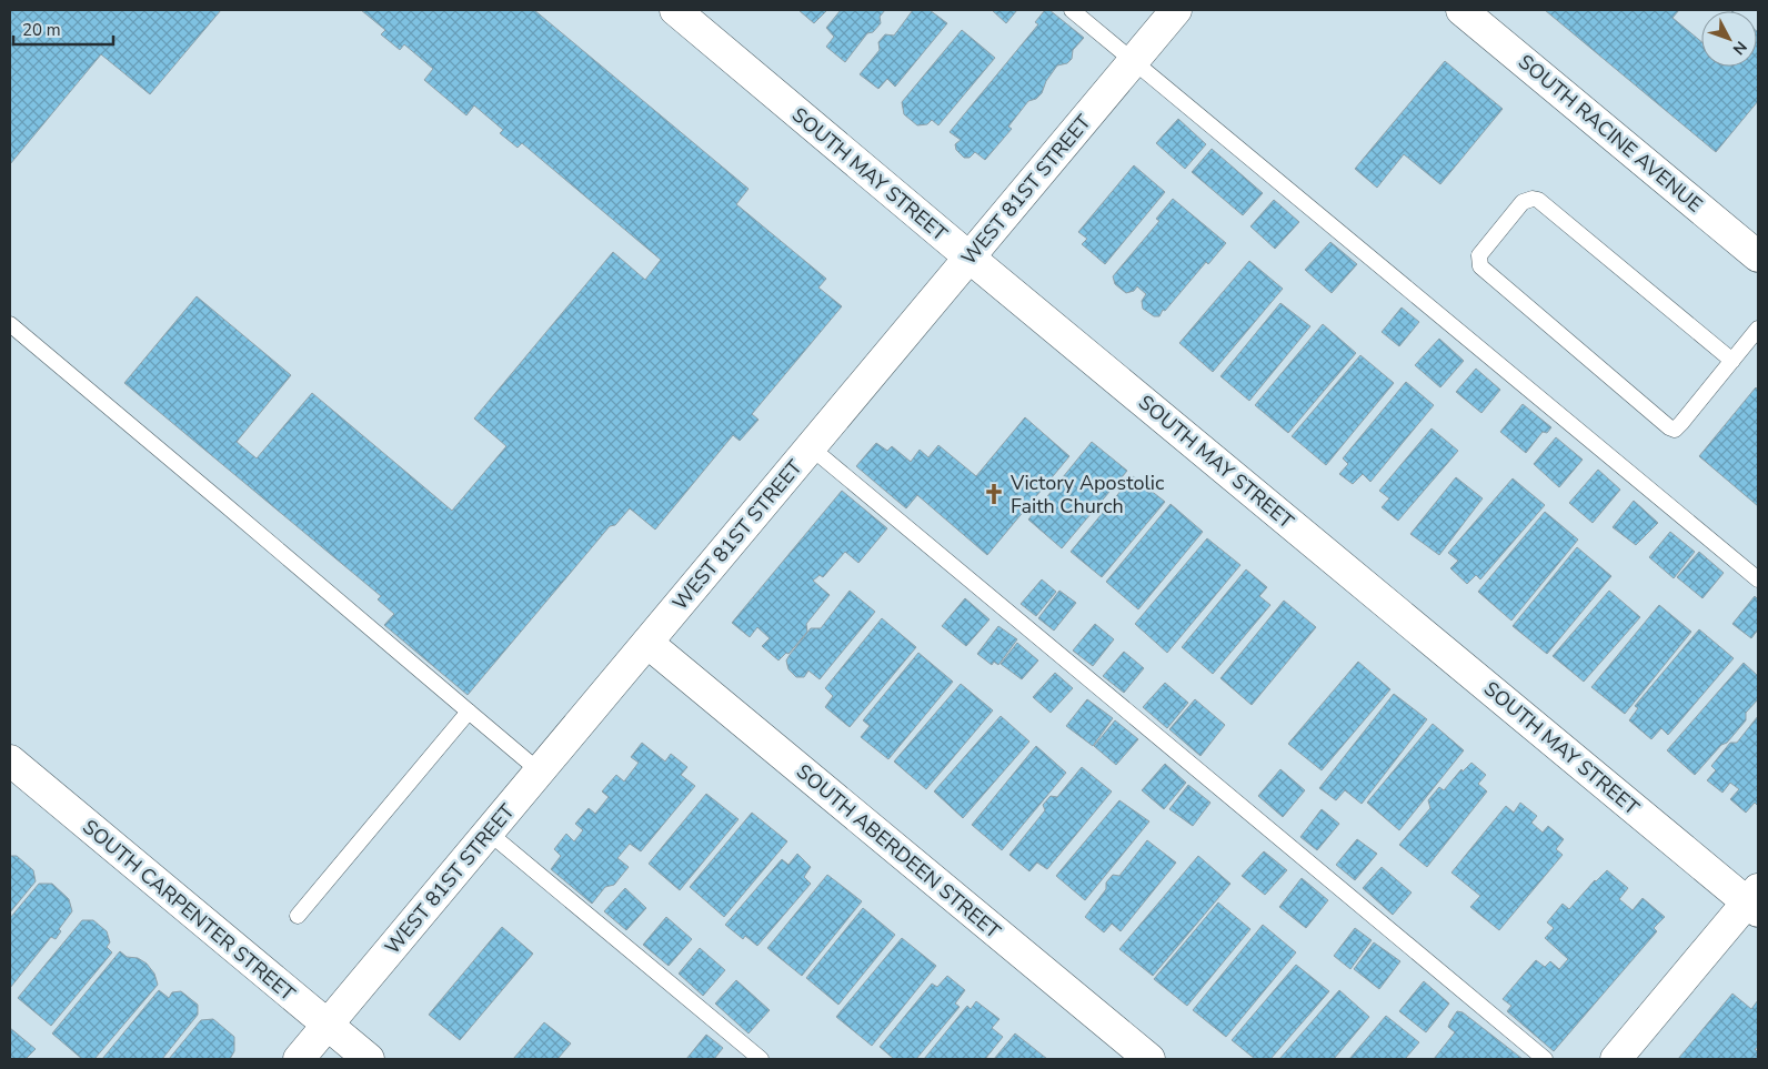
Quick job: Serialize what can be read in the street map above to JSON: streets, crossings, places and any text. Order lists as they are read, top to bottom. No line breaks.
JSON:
{"streets":{"street":["SOUTH RACINE AVENUE","SOUTH MAY STREET","WEST 81ST STREET","SOUTH ABERDEEN STREET","SOUTH CARPENTER STREET"]},"crossings":[["SOUTH MAY STREET","WEST 81ST STREET"],["WEST 81ST STREET","SOUTH ABERDEEN STREET"],["WEST 81ST STREET","SOUTH CARPENTER STREET"]],"places":{"church":["Victory Apostolic Faith Church"]},"scale_bar":"20 m","north":"bottom right"}
